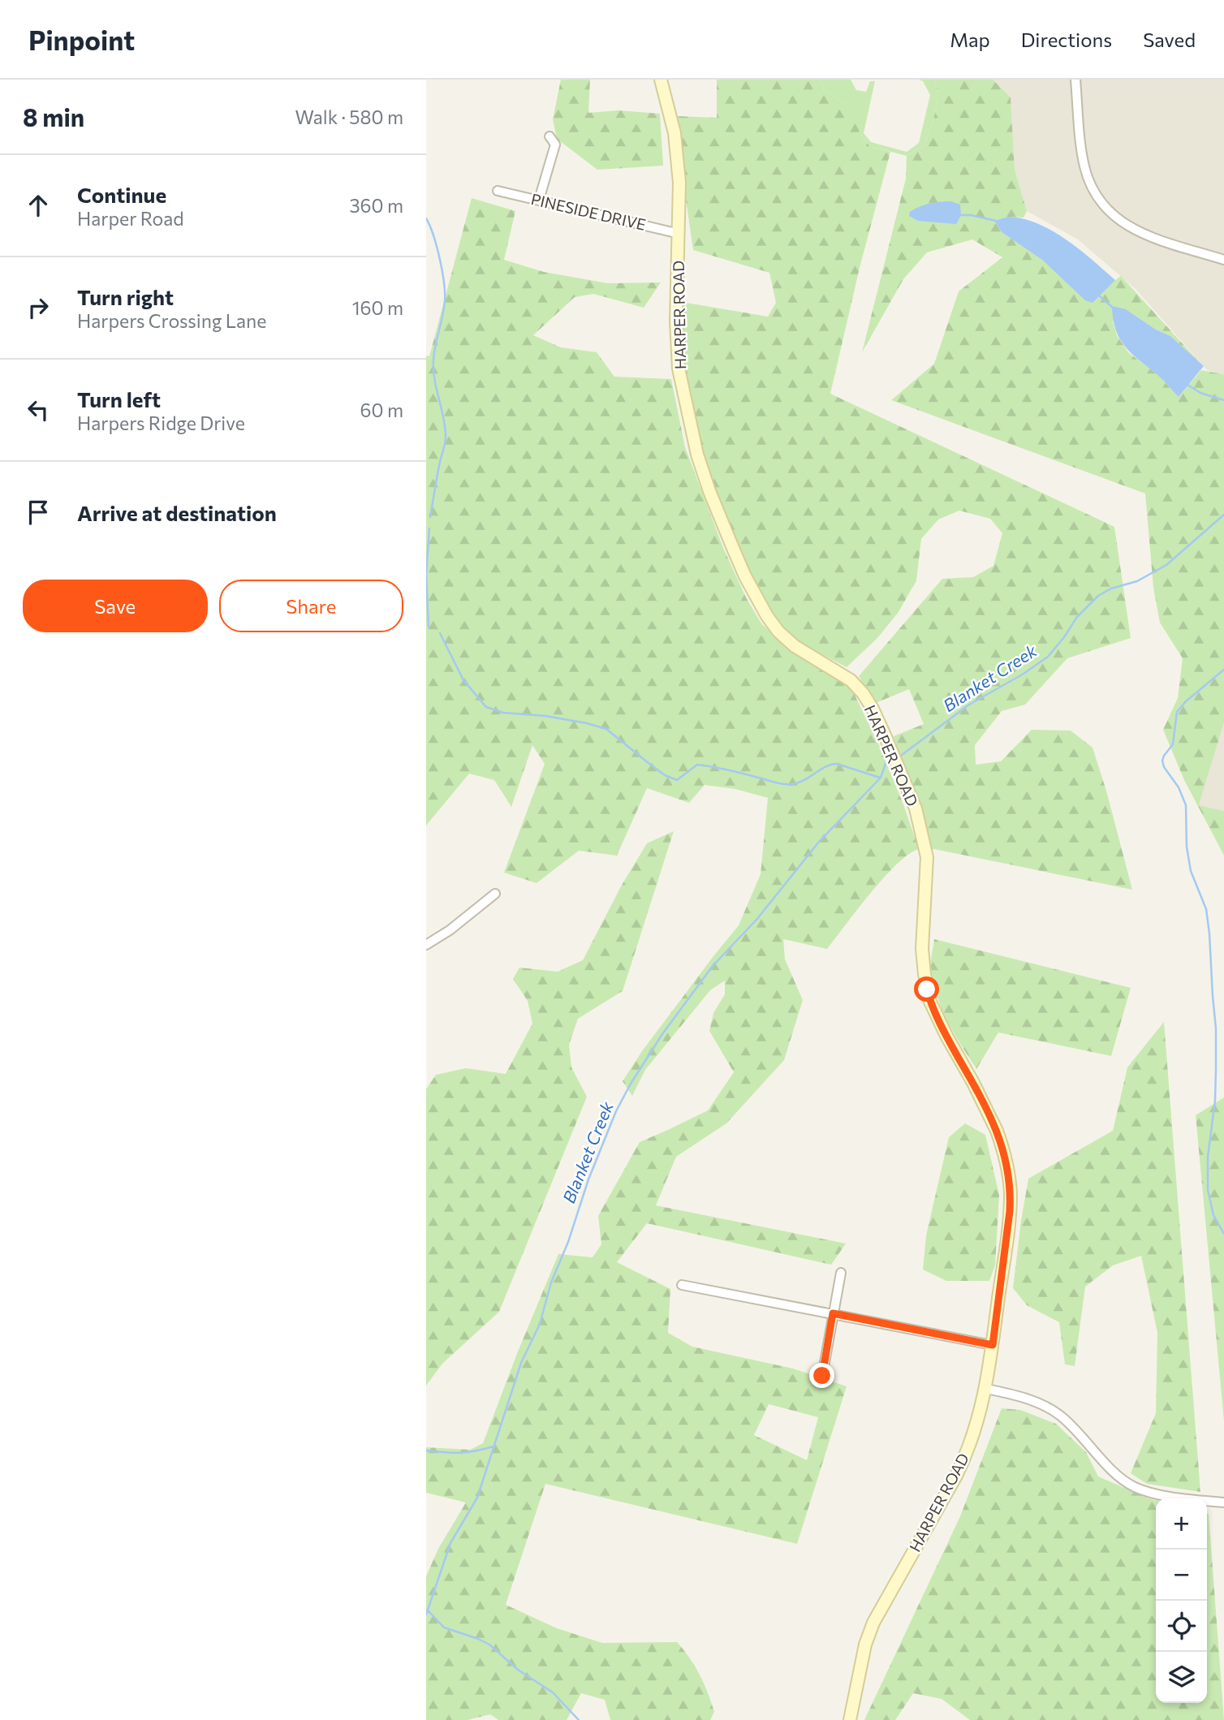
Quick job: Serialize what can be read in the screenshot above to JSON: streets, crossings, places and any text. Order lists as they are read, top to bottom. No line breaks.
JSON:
{"streets":{"street":["PINESIDE DRIVE","HARPER ROAD"]},"crossings":[["PINESIDE DRIVE","HARPER ROAD"]],"water":["Blanket Creek"],"page":{"header":"Pinpoint","nav":["Map","Directions","Saved"],"heading":["8 min","Walk · 580 m"],"list":[["Continue","Harper Road","360 m"],["Turn right","Harpers Crossing Lane","160 m"],["Turn left","Harpers Ridge Drive","60 m"],"Arrive at destination"],"buttons":["Save","Share"],"map_buttons":["+","−"]}}
